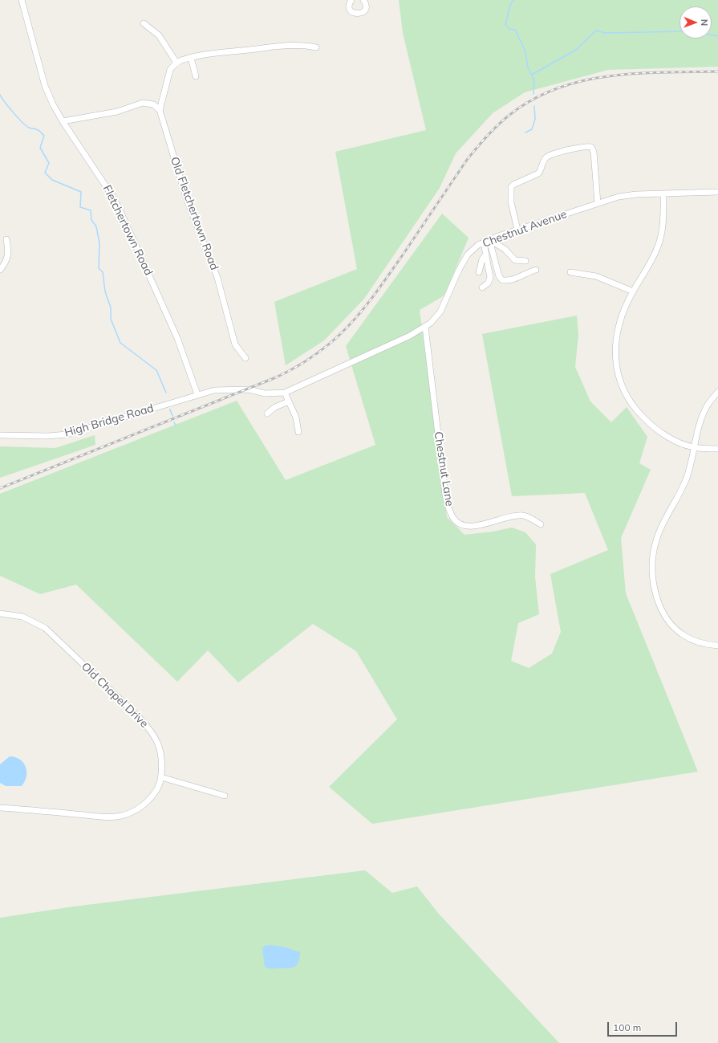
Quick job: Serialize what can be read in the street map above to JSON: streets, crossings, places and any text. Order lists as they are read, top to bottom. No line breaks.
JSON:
{"streets":{"street":["Old Fletchertown Road","Chestnut Avenue","Fletchertown Road","High Bridge Road","Chestnut Lane","Old Chapel Drive"]},"crossings":[["Chestnut Avenue","Fletchertown Road"],["Chestnut Avenue","High Bridge Road"],["Chestnut Avenue","Chestnut Lane"],["Fletchertown Road","High Bridge Road"]],"scale_bar":"100 m","north":"right"}
